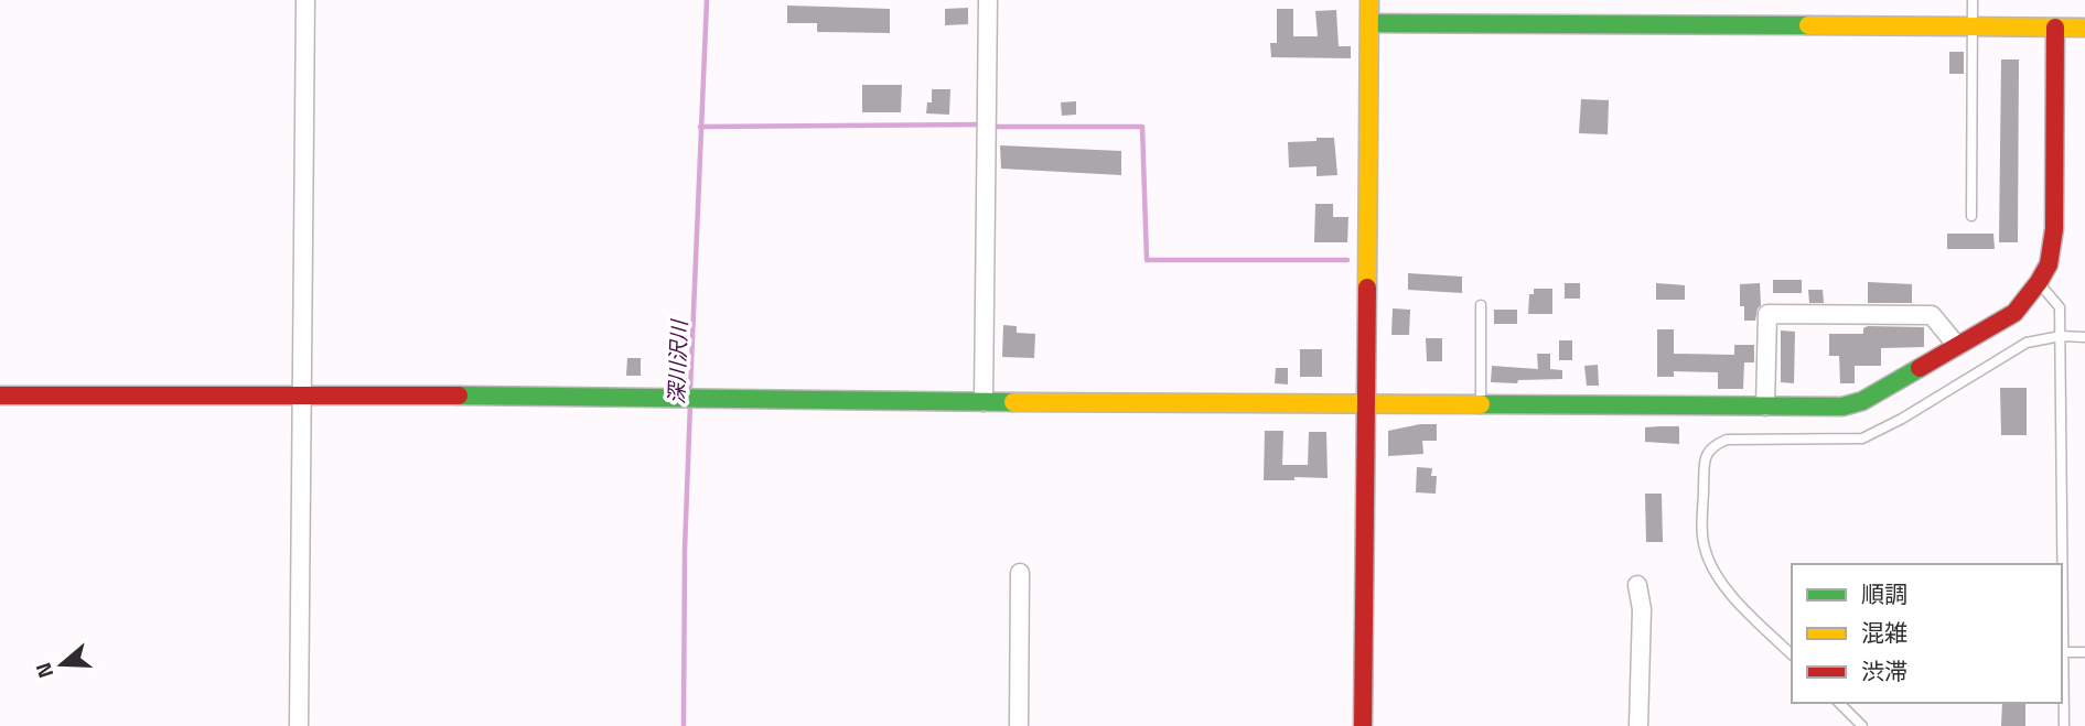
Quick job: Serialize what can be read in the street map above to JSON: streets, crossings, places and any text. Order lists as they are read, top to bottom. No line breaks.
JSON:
{"water":["深川沢川"],"legend":["順調","混雑","渋滞"],"north":"left"}
